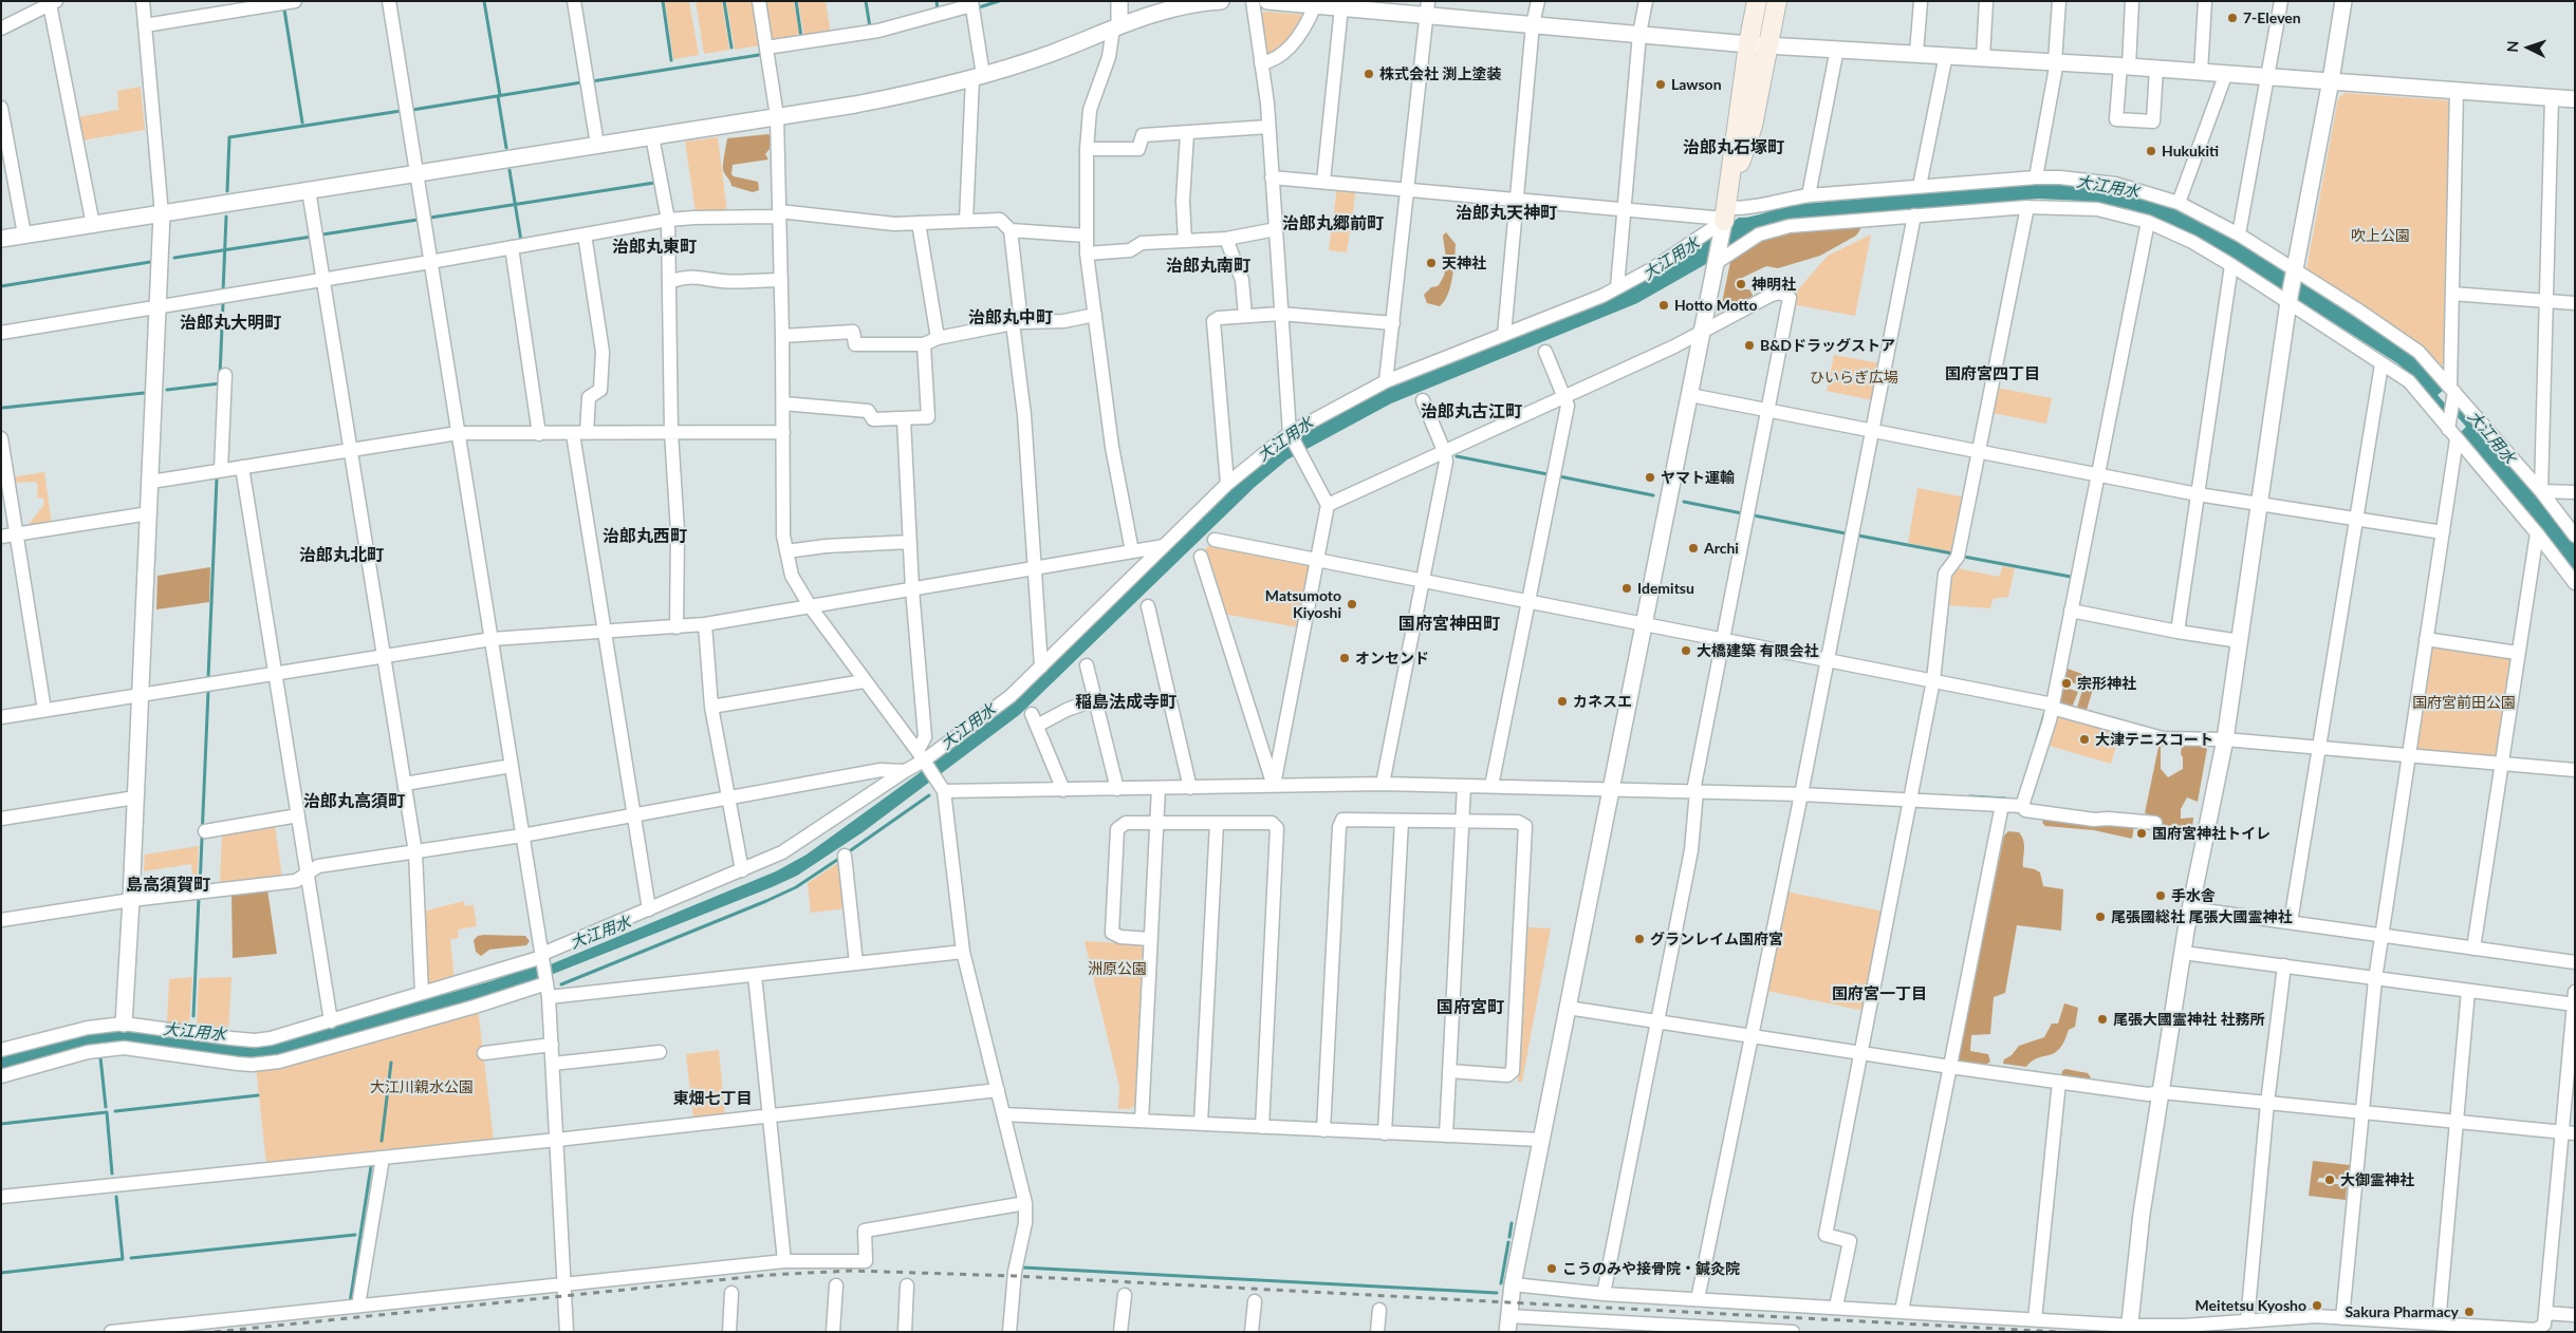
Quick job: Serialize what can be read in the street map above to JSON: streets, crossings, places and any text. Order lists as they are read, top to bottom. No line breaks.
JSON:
{"districts":["治郎丸石塚町","治郎丸天神町","治郎丸郷前町","治郎丸東町","治郎丸南町","治郎丸中町","治郎丸大明町","国府宮四丁目","治郎丸古江町","治郎丸西町","治郎丸北町","国府宮神田町","稲島法成寺町","治郎丸高須町","島高須賀町","国府宮一丁目","国府宮町","東畑七丁目"],"water":["大江用水"],"parks":["吹上公園","ひいらぎ広場","国府宮前田公園","洲原公園","大江川親水公園"],"places":["7-Eleven","株式会社 渕上塗装","Lawson","Hukukiti","天神社","神明社","Hotto Motto","B&Dドラッグストア","ヤマト運輸","Archi","Idemitsu","Matsumoto Kiyoshi","大橋建築 有限会社","オンセンド","宗形神社","カネスエ","大津テニスコート","国府宮神社トイレ","手水舎","尾張國総社 尾張大國霊神社","グランレイム国府宮","尾張大國霊神社 社務所","大御霊神社","こうのみや接骨院・鍼灸院","Meitetsu Kyosho","Sakura Pharmacy"],"north":"left"}
